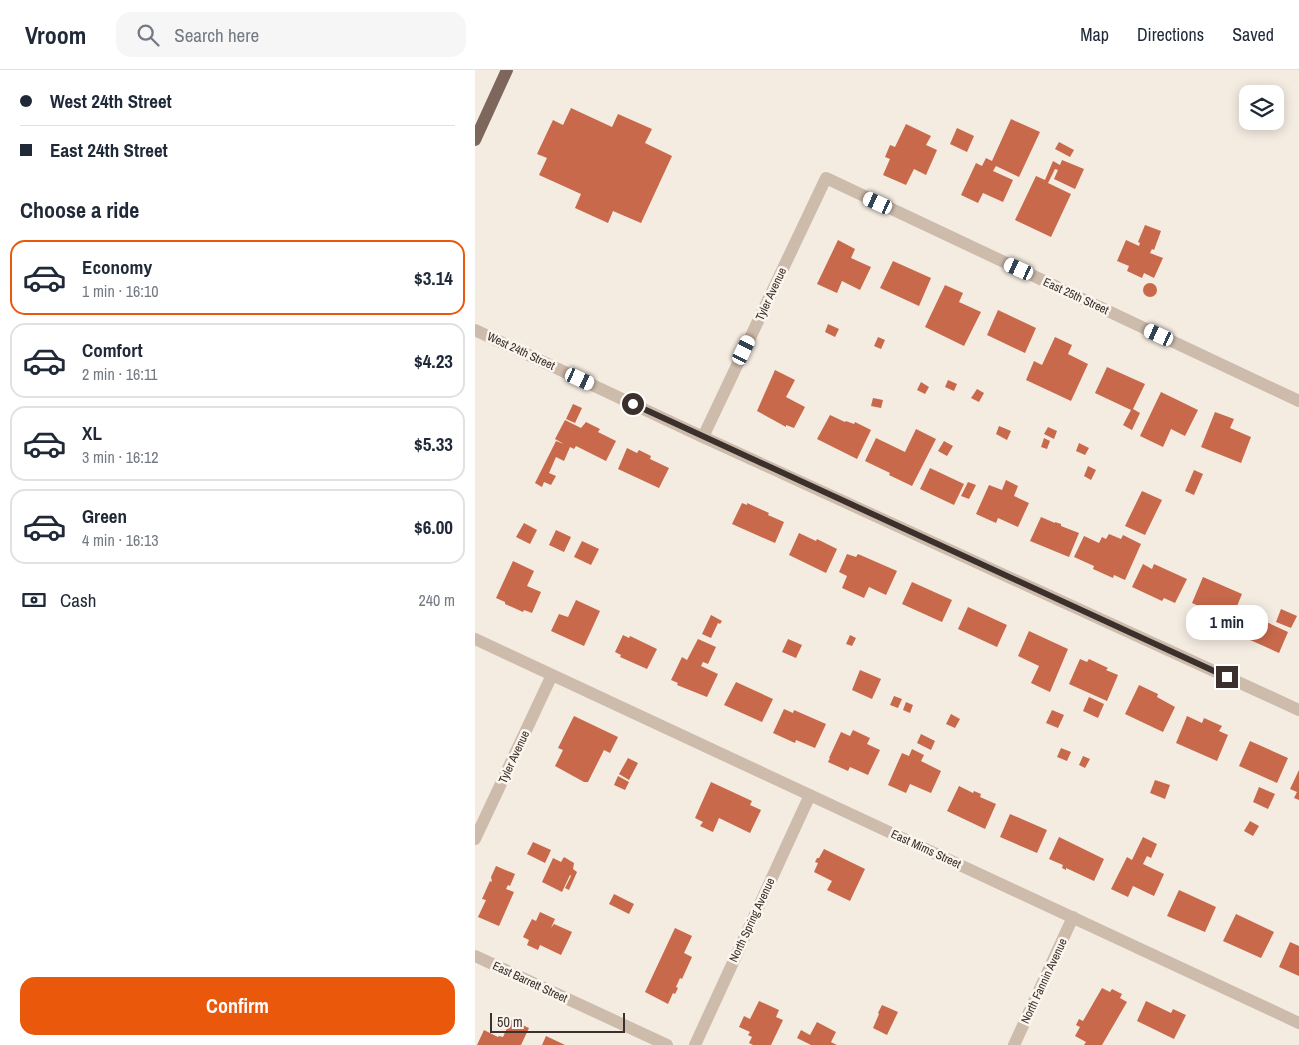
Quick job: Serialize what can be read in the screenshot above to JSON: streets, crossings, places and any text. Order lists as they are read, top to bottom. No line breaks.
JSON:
{"streets":{"street":["Tyler Avenue","East 25th Street","West 24th Street","East Mims Street","North Spring Avenue","North Fannin Avenue","East Barrett Street"]},"crossings":[["Tyler Avenue","East 25th Street"],["Tyler Avenue","West 24th Street"],["Tyler Avenue","East Mims Street"],["East Mims Street","North Spring Avenue"],["East Mims Street","North Fannin Avenue"]],"scale_bar":"50 m","page":{"header":"Vroom","search":"Search here","nav":["Map","Directions","Saved"],"banner":["West 24th Street","East 24th Street"],"heading":"Choose a ride","list":[{"name":"Economy","note":"1 min · 16:10","value":"$3.14"},{"name":"Comfort","note":"2 min · 16:11","value":"$4.23"},{"name":"XL","note":"3 min · 16:12","value":"$5.33"},{"name":"Green","note":"4 min · 16:13","value":"$6.00"}],"pay":["Cash","240 m"],"bubble":"1 min","buttons":"Confirm","scale":"50 m"}}
